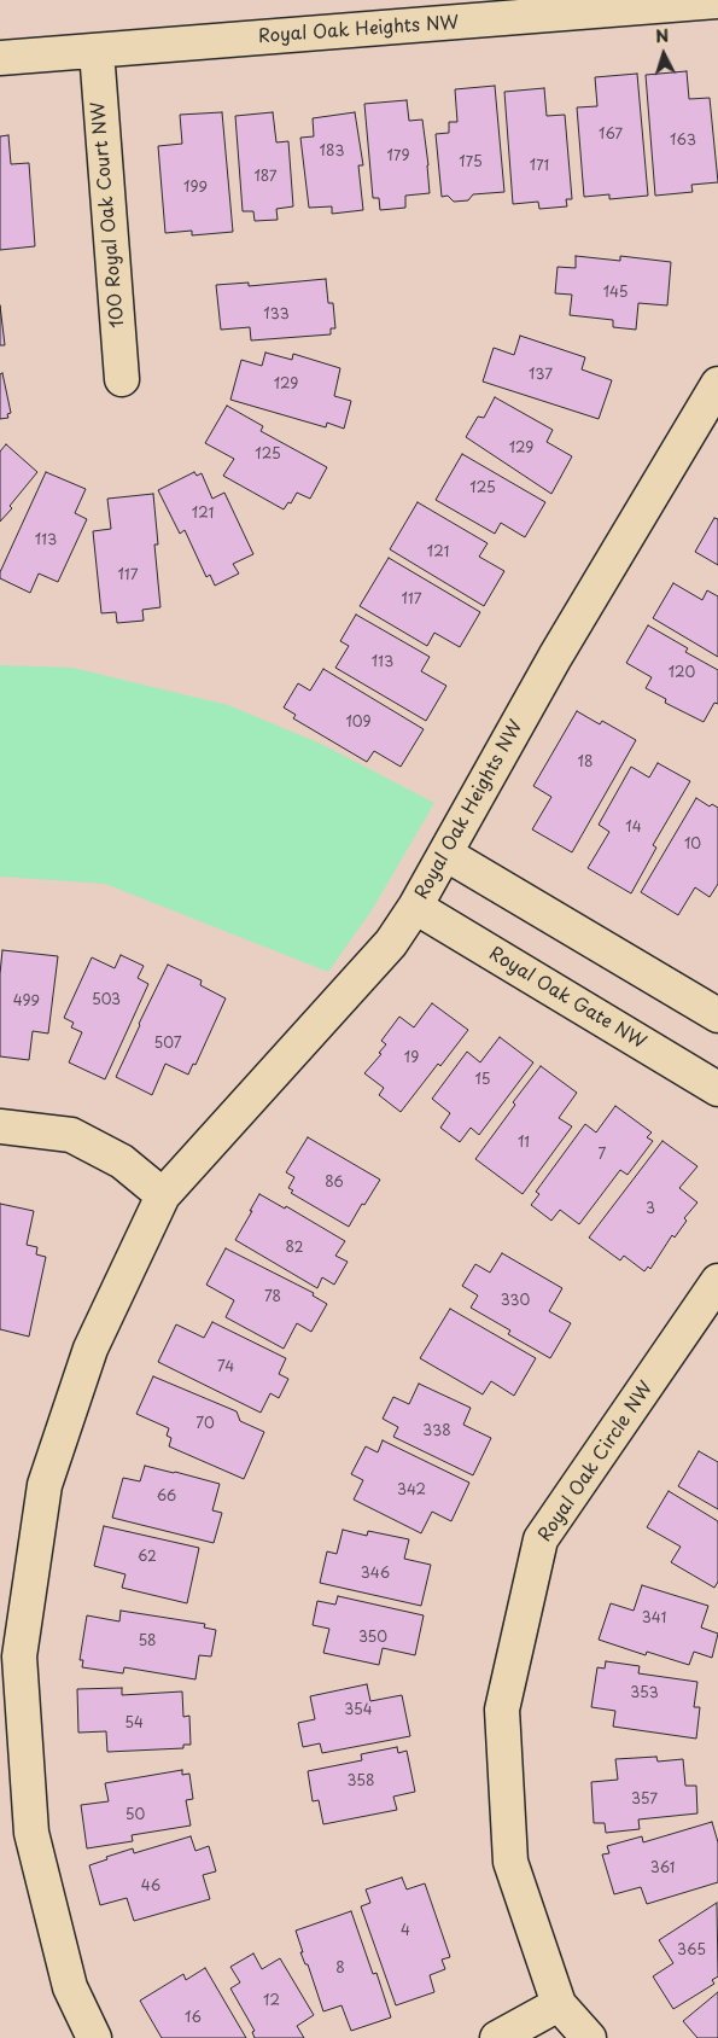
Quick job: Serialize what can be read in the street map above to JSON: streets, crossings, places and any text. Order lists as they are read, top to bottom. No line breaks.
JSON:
{"streets":{"street":["Royal Oak Heights NW","100 Royal Oak Court NW","Royal Oak Gate NW","Royal Oak Circle NW"]},"crossings":[["Royal Oak Heights NW","100 Royal Oak Court NW"],["Royal Oak Heights NW","Royal Oak Gate NW"]],"house_numbers":["167","163","183","179","175","171","187","199","145","133","137","129","129","125","125","121","113","121","117","117","113","120","109","18","14","10","503","499","507","19","15","11","7","86","3","82","78","330","74","70","338","342","66","62","346","341","350","58","353","354","54","358","357","50","361","46","4","365","8","12","16"],"north":"top"}
